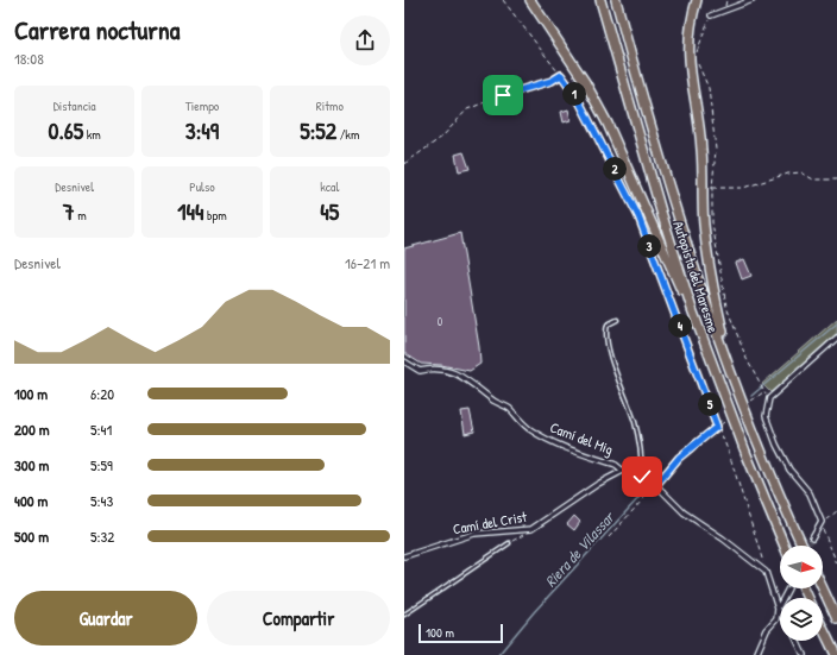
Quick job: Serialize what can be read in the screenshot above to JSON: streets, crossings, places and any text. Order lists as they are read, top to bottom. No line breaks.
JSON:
{"streets":{"highway":["Autopista del Maresme"],"street":["Camí del Mig","Camí del Crist"]},"crossings":[["Camí del Mig","Camí del Crist"]],"water":["Riera de Vilassar"],"house_numbers":["0"],"scale_bar":"100 m","north":"right","page":{"heading":["Carrera nocturna","18:08"],"stats":[["Distancia","0.65 km"],["Tiempo","3:49"],["Ritmo","5:52 /km"],["Desnivel","7 m"],["Pulso","144 bpm"],["kcal","45"]],"pins":["1","2","3","4","5"],"chart":["Desnivel","16–21 m"],"list":[{"name":"100 m","note":"6:20"},{"name":"200 m","note":"5:41"},{"name":"300 m","note":"5:59"},{"name":"400 m","note":"5:43"},{"name":"500 m","note":"5:32"}],"buttons":["Guardar","Compartir"],"scale":"100 m"}}
